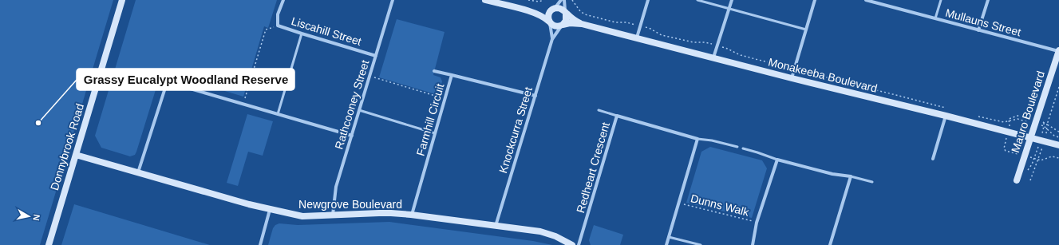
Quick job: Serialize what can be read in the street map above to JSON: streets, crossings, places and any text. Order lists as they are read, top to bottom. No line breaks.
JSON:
{"streets":{"street":["Mullauns Street","Liscahill Street","Monakeeba Boulevard","Rathcooney Street","Mauro Boulevard","Farmhill Circuit","Knockcurra Street","Donnybrook Road","Redheart Crescent","Newgrove Boulevard"],"path":["Dunns Walk"]},"crossings":[["Mullauns Street","Mauro Boulevard"],["Liscahill Street","Rathcooney Street"],["Monakeeba Boulevard","Mauro Boulevard"],["Monakeeba Boulevard","Knockcurra Street"],["Rathcooney Street","Newgrove Boulevard"],["Farmhill Circuit","Knockcurra Street"],["Farmhill Circuit","Newgrove Boulevard"],["Knockcurra Street","Newgrove Boulevard"],["Donnybrook Road","Newgrove Boulevard"]],"places":["Grassy Eucalypt Woodland Reserve"],"north":"right"}
